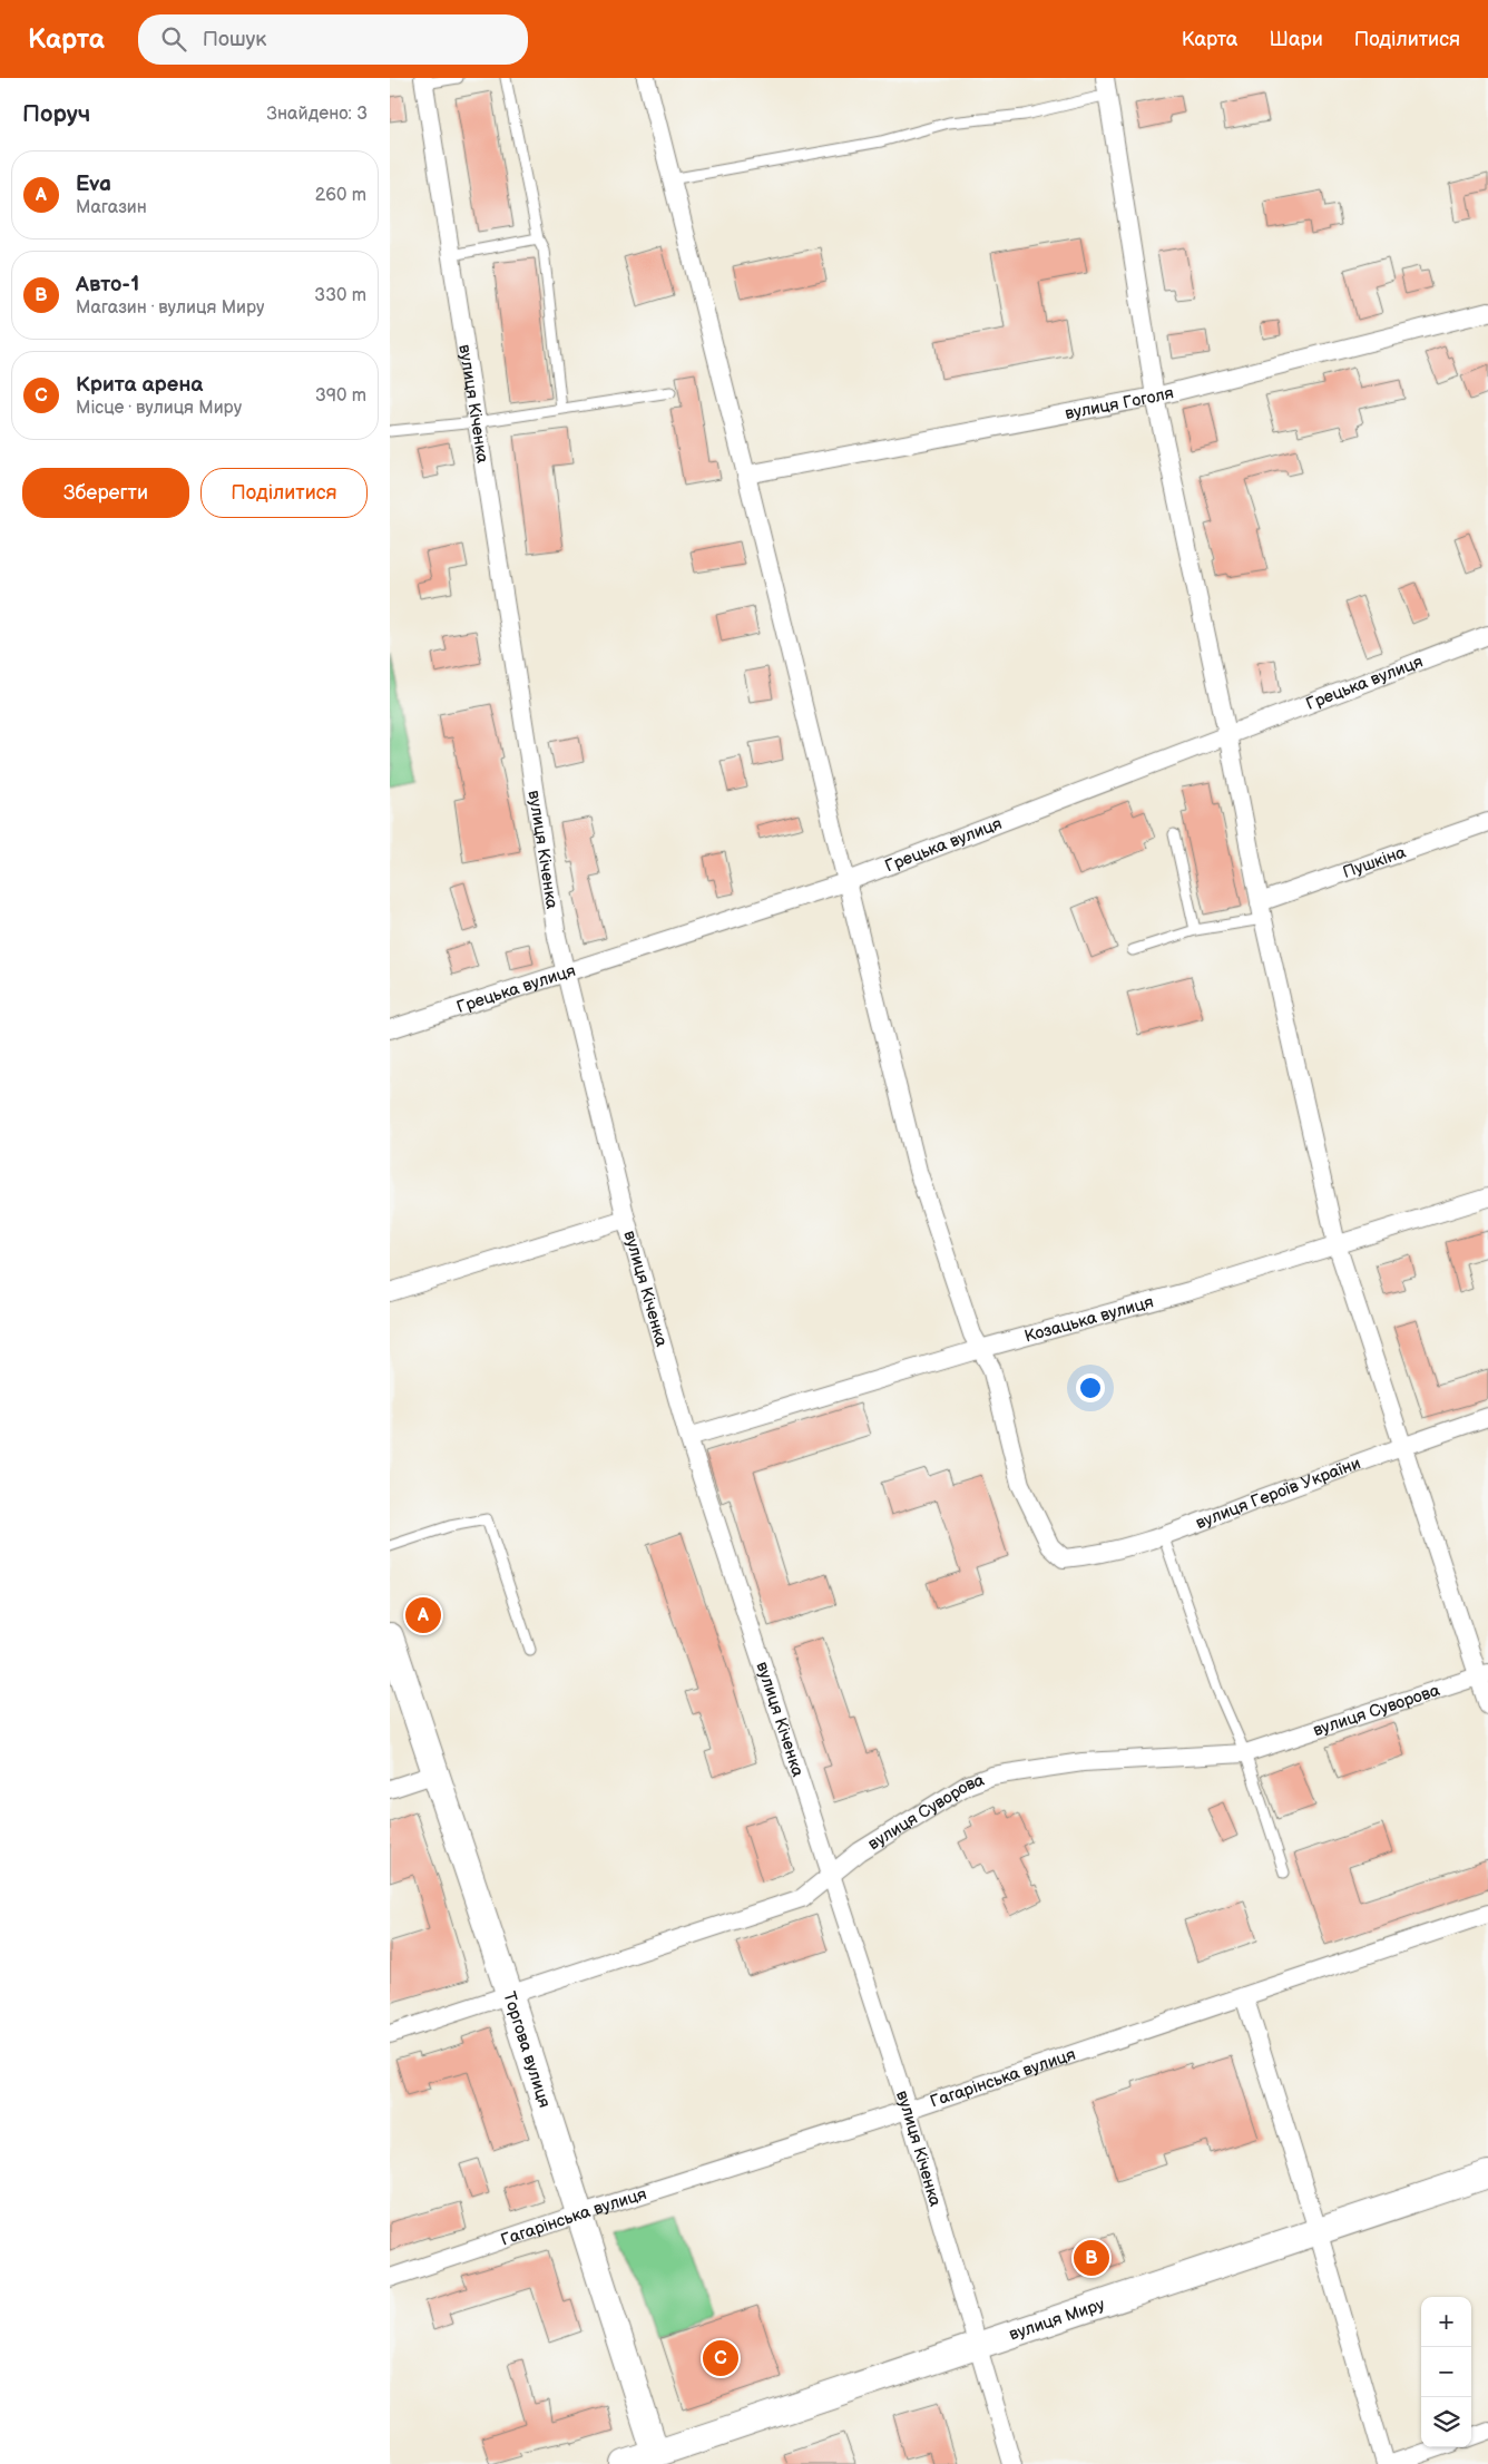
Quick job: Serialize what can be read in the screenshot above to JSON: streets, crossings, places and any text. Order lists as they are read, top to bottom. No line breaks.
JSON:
{"streets":{"main road":["Торгова вулиця","вулиця Миру"],"street":["вулиця Гоголя","вулиця Кіченка","Грецька вулиця","Пушкіна","Козацька вулиця","вулиця Героїв України","вулиця Суворова","Гагарінська вулиця"]},"crossings":[["вулиця Кіченка","Грецька вулиця"],["вулиця Кіченка","Козацька вулиця"],["вулиця Кіченка","вулиця Суворова"],["вулиця Кіченка","Гагарінська вулиця"],["вулиця Кіченка","вулиця Миру"],["Козацька вулиця","вулиця Героїв України"],["вулиця Суворова","Торгова вулиця"],["Торгова вулиця","Гагарінська вулиця"],["Торгова вулиця","вулиця Миру"]],"page":{"header":"Карта","search":"Пошук","nav":["Карта","Шари","Поділитися"],"heading":["Поруч","Знайдено: 3"],"list":[{"mark":"A","name":"Eva","note":"Магазин","value":"260 m"},{"mark":"B","name":"Авто-1","note":"Магазин · вулиця Миру","value":"330 m"},{"mark":"C","name":"Крита арена","note":"Місце · вулиця Миру","value":"390 m"}],"buttons":["Зберегти","Поділитися"],"pins":["A","B","C"],"map_buttons":["+","−"]}}
